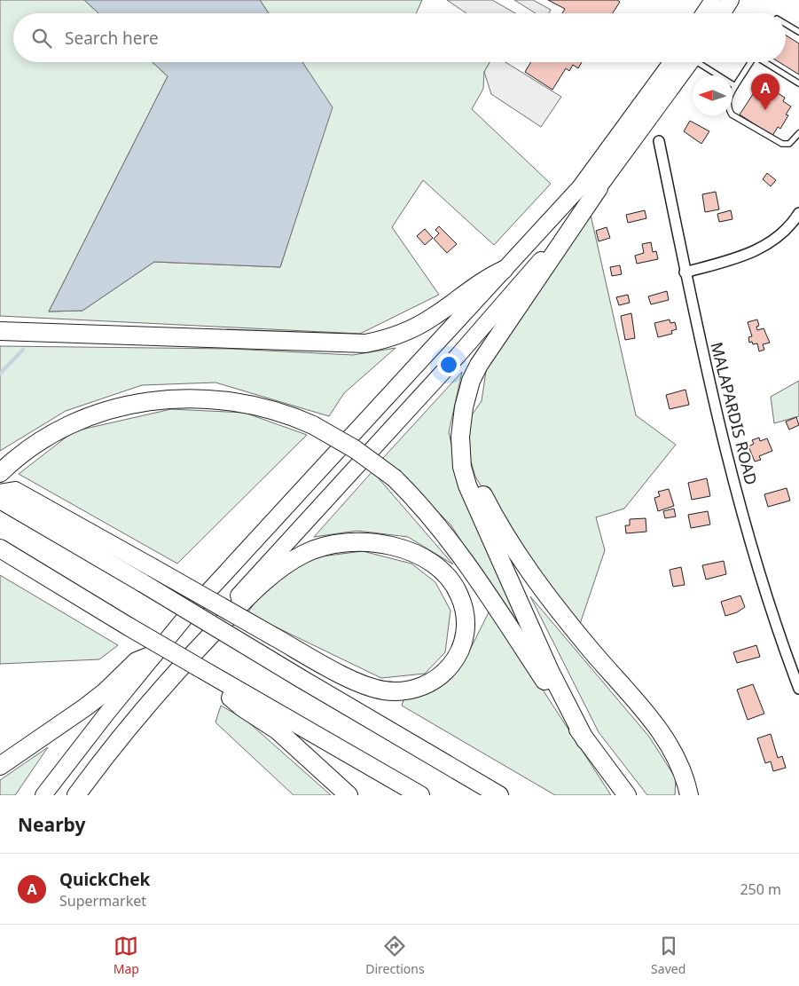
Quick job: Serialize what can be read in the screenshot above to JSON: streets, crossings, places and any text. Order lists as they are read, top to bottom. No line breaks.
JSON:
{"streets":{"street":["MALAPARDIS ROAD"]},"north":"left","page":{"search":"Search here","pins":"A","heading":"Nearby","list":[{"mark":"A","name":"QuickChek","note":"Supermarket","value":"250 m"}],"nav":["Map","Directions","Saved"]}}
